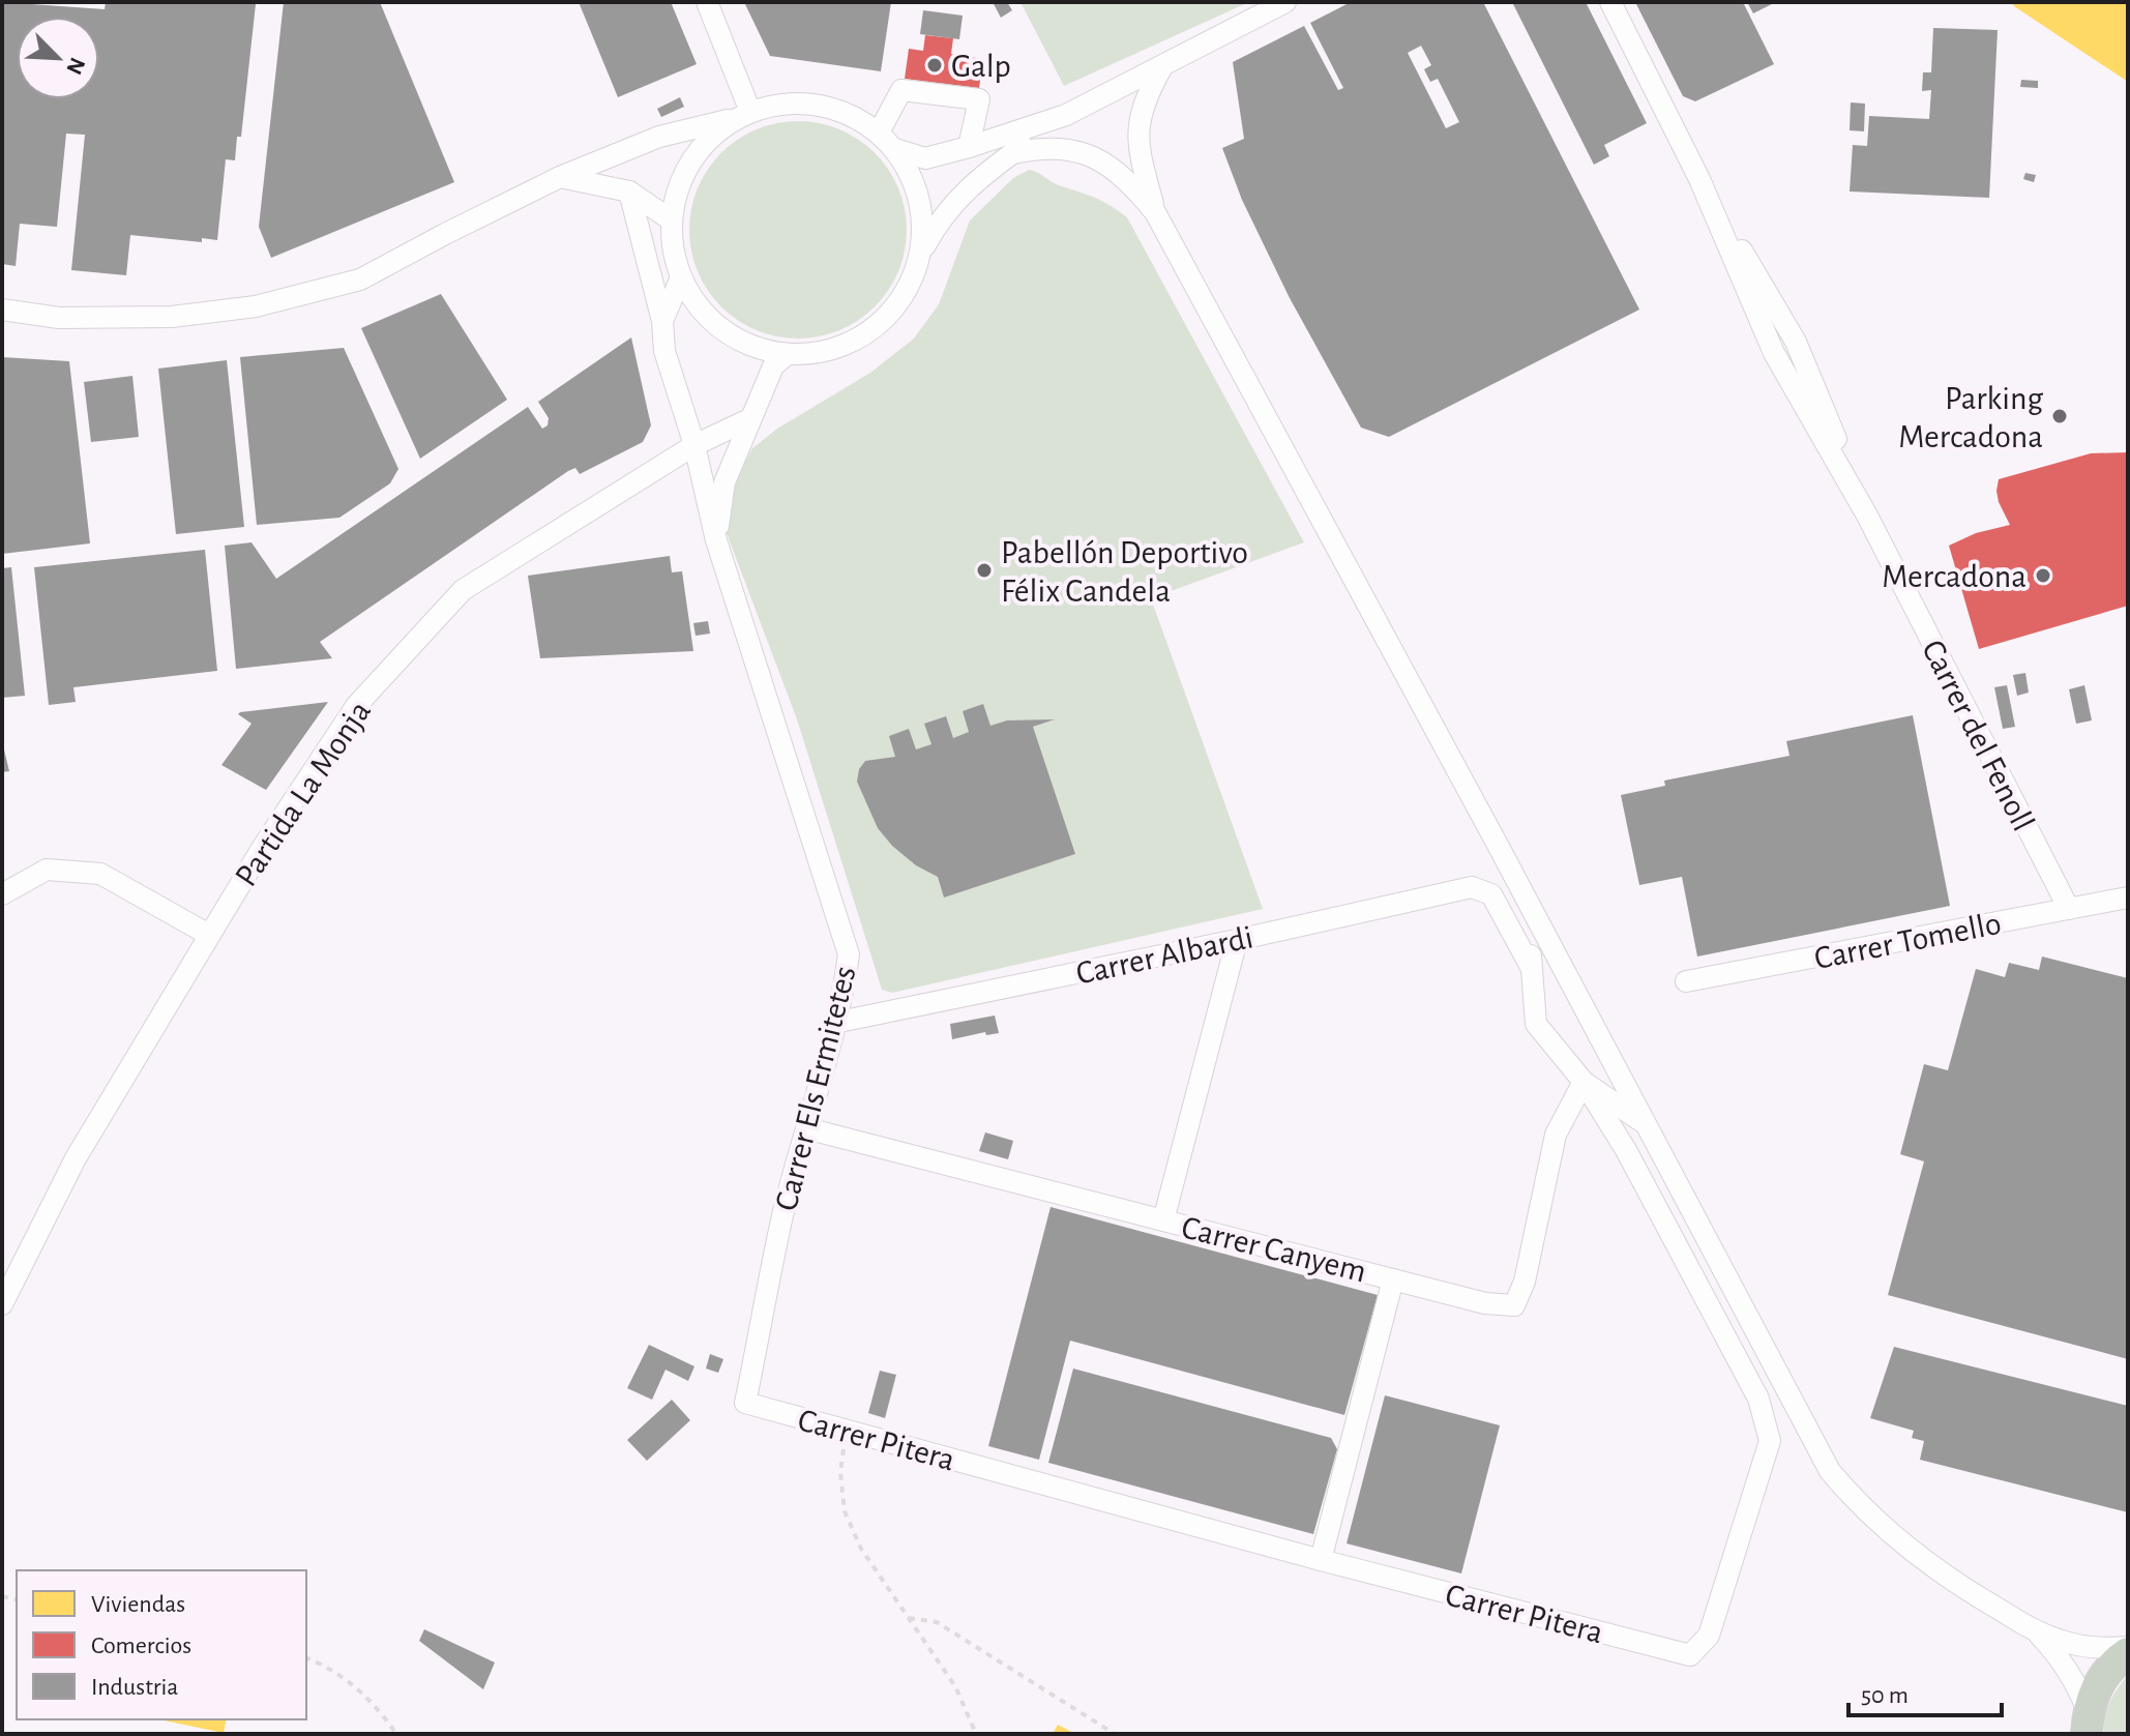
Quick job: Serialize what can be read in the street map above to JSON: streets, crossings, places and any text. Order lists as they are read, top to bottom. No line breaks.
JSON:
{"streets":{"street":["Carrer del Fenoll","Partida La Monja","Carrer Tomello","Carrer Albardi","Carrer Els Ermitetes","Carrer Canyem","Carrer Pitera"]},"crossings":[["Carrer del Fenoll","Carrer Tomello"],["Partida La Monja","Carrer Els Ermitetes"],["Carrer Albardi","Carrer Els Ermitetes"],["Carrer Els Ermitetes","Carrer Canyem"],["Carrer Els Ermitetes","Carrer Pitera"],["Carrer Canyem","Carrer Pitera"]],"places":["Galp","Parking Mercadona","Pabellón Deportivo Félix Candela","Mercadona"],"legend":["Viviendas","Comercios","Industria"],"scale_bar":"50 m","north":"bottom right"}
